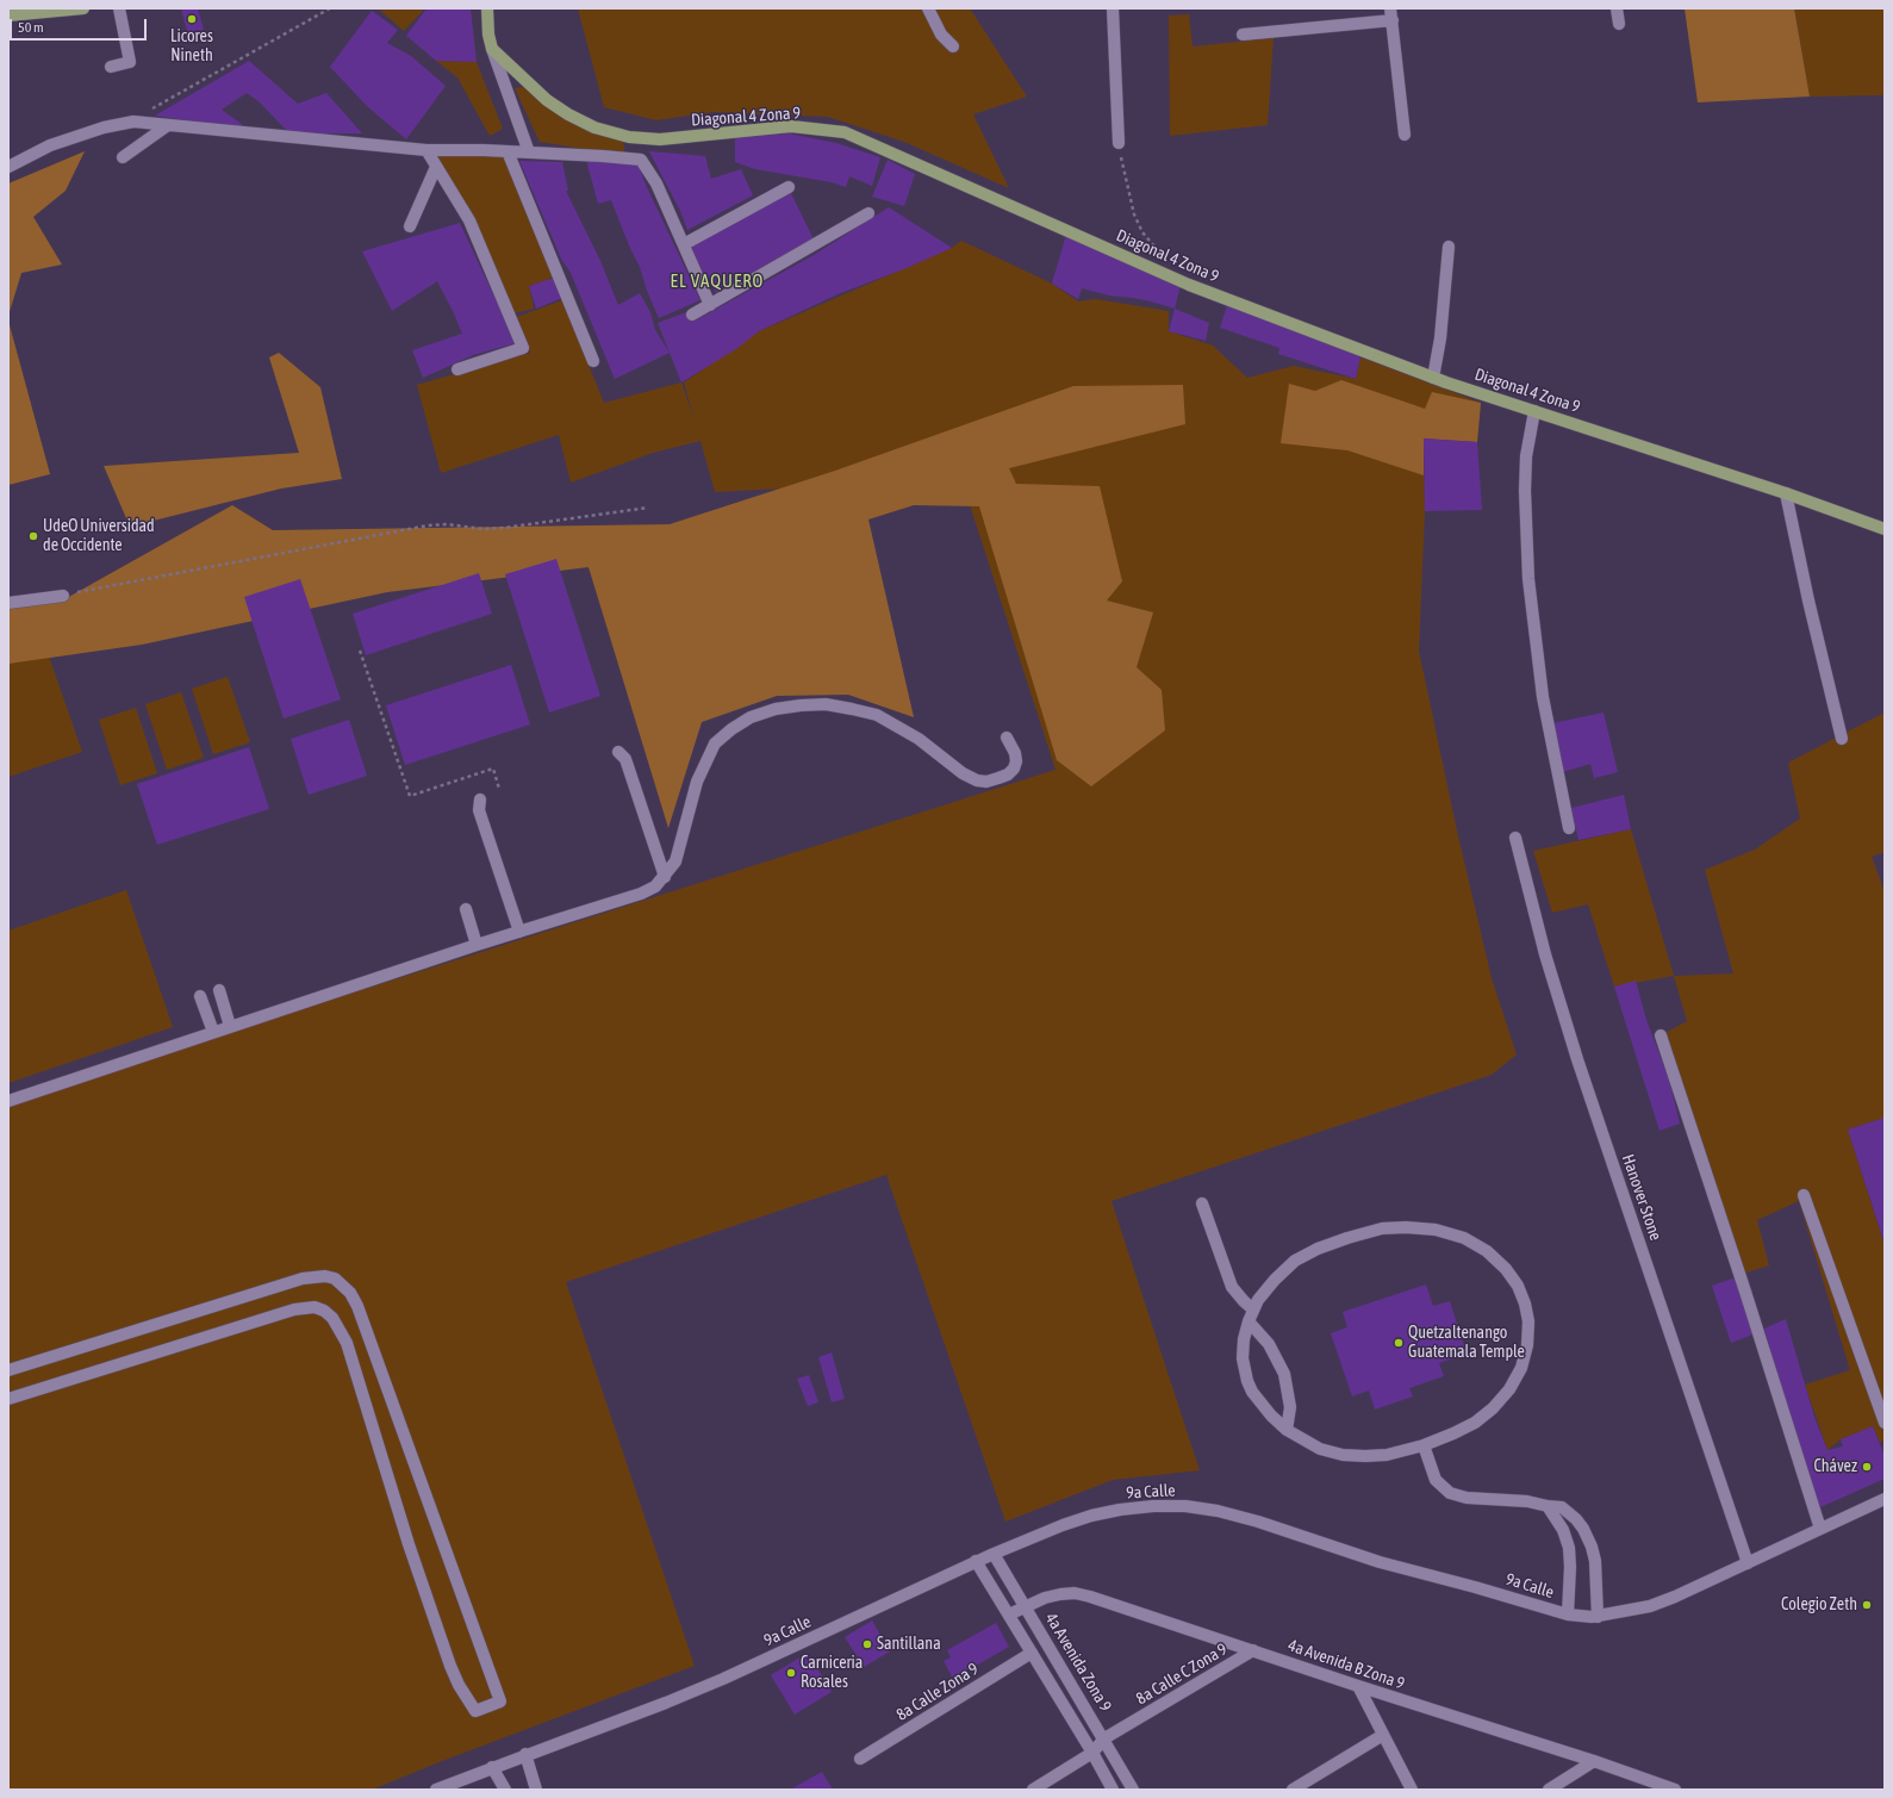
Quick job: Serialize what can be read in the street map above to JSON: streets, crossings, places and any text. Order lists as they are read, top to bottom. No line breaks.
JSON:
{"streets":{"main road":["Diagonal 4 Zona 9"],"street":["Hanover Stone","9a Calle","4a Avenida Zona 9","4a Avenida B Zona 9","8a Calle C Zona 9","8a Calle Zona 9"]},"crossings":[["Hanover Stone","9a Calle"],["9a Calle","4a Avenida Zona 9"],["4a Avenida Zona 9","4a Avenida B Zona 9"],["4a Avenida Zona 9","8a Calle C Zona 9"],["4a Avenida Zona 9","8a Calle Zona 9"],["4a Avenida B Zona 9","8a Calle C Zona 9"]],"districts":["EL VAQUERO"],"places":["Licores Nineth","UdeO Universidad de Occidente","Quetzaltenango Guatemala Temple","Chávez","Colegio Zeth","Santillana","Carniceria Rosales"],"scale_bar":"50 m"}
